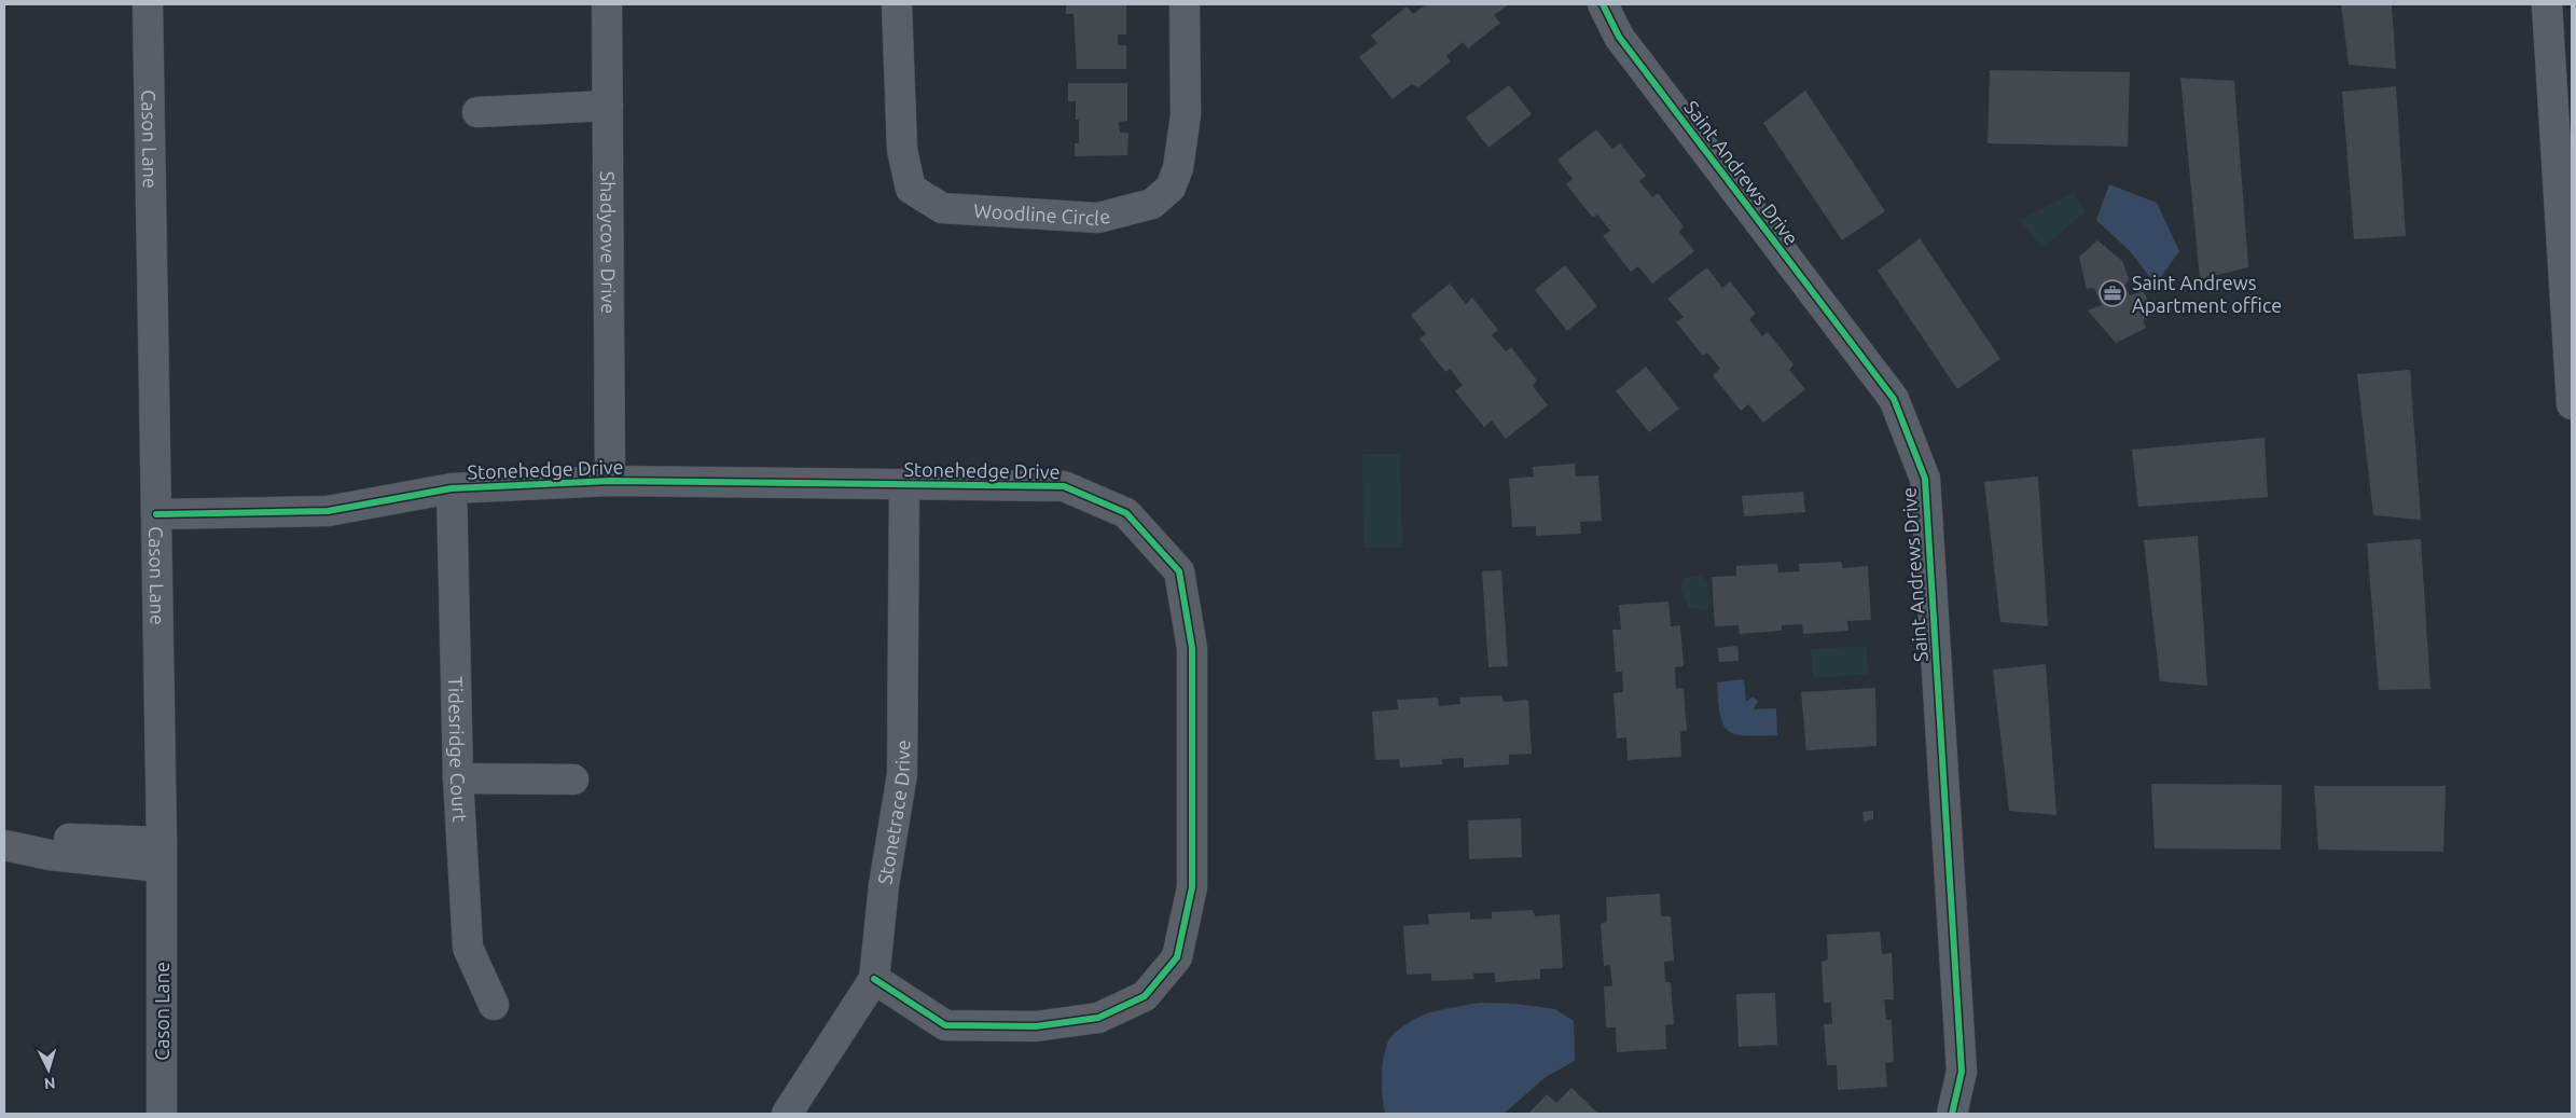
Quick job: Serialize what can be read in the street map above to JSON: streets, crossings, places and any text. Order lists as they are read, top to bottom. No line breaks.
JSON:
{"streets":{"street":["Cason Lane","Saint Andrews Drive","Woodline Circle","Shadycove Drive","Stonehedge Drive","Tidesridge Court","Stonetrace Drive"]},"crossings":[["Cason Lane","Stonehedge Drive"],["Shadycove Drive","Stonehedge Drive"],["Stonehedge Drive","Tidesridge Court"],["Stonehedge Drive","Stonetrace Drive"]],"places":{"office":["Saint Andrews Apartment office"]},"north":"bottom"}
